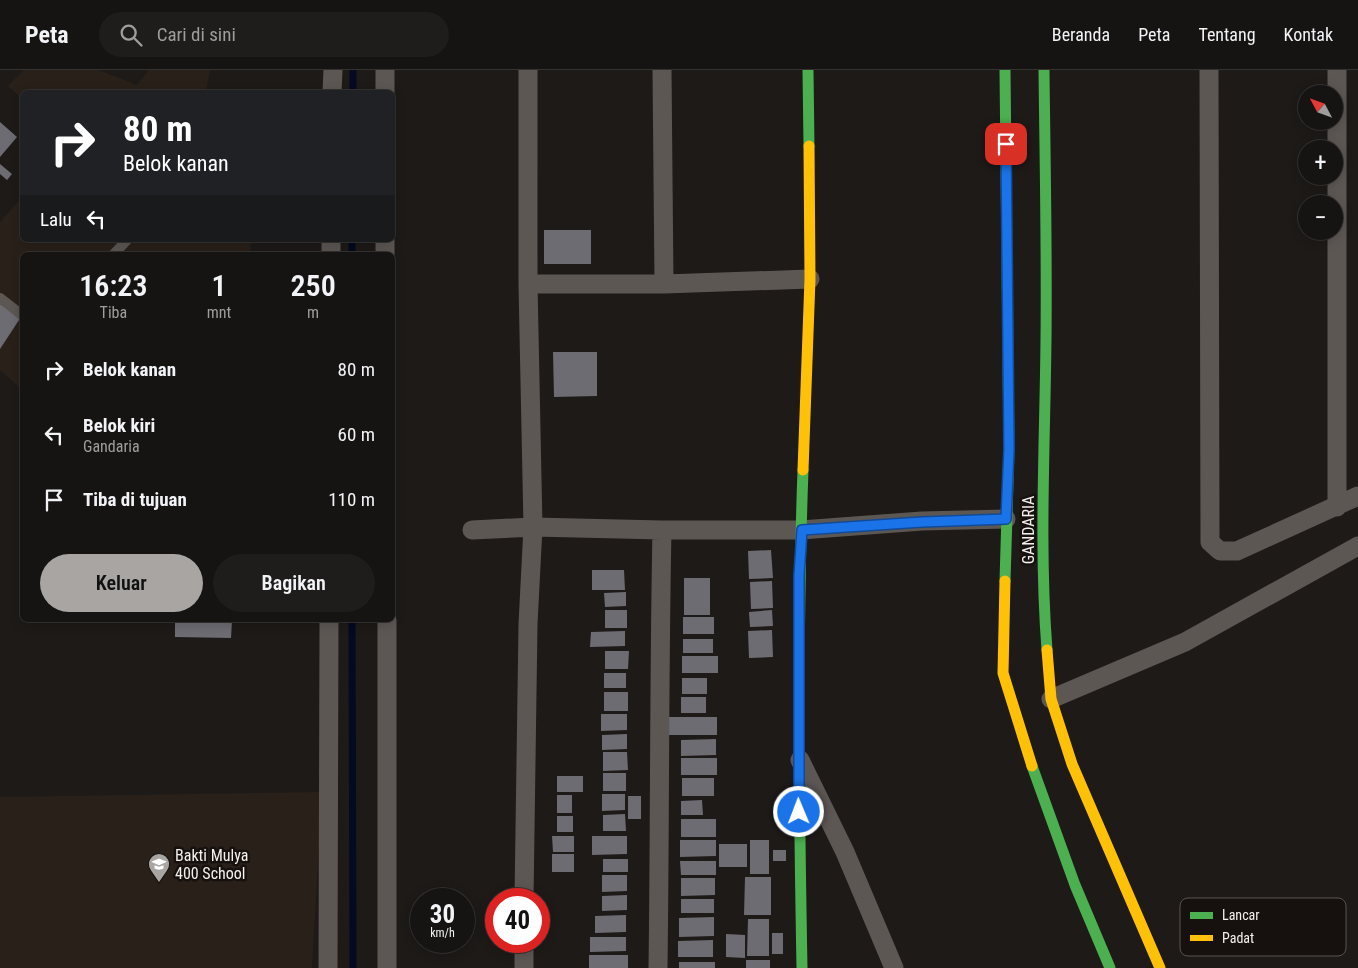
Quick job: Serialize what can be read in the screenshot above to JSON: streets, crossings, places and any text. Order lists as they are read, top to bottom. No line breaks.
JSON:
{"streets":{"street":["GANDARIA"]},"places":{"school or university":["Bakti Mulya 400 School"]},"legend":["Lancar","Padat"],"north":"top left","page":{"header":"Peta","search":"Cari di sini","nav":["Beranda","Peta","Tentang","Kontak"],"map_buttons":["+","−"],"turn":["80 m","Belok kanan"],"then":"Lalu","eta":["16:23","Tiba","1","mnt","250","m"],"list":[{"name":"Belok kanan","value":"80 m"},{"name":"Belok kiri","note":"Gandaria","value":"60 m"},{"name":"Tiba di tujuan","value":"110 m"}],"buttons":["Keluar","Bagikan"],"speed":"30 km/h","limit":"40"}}
